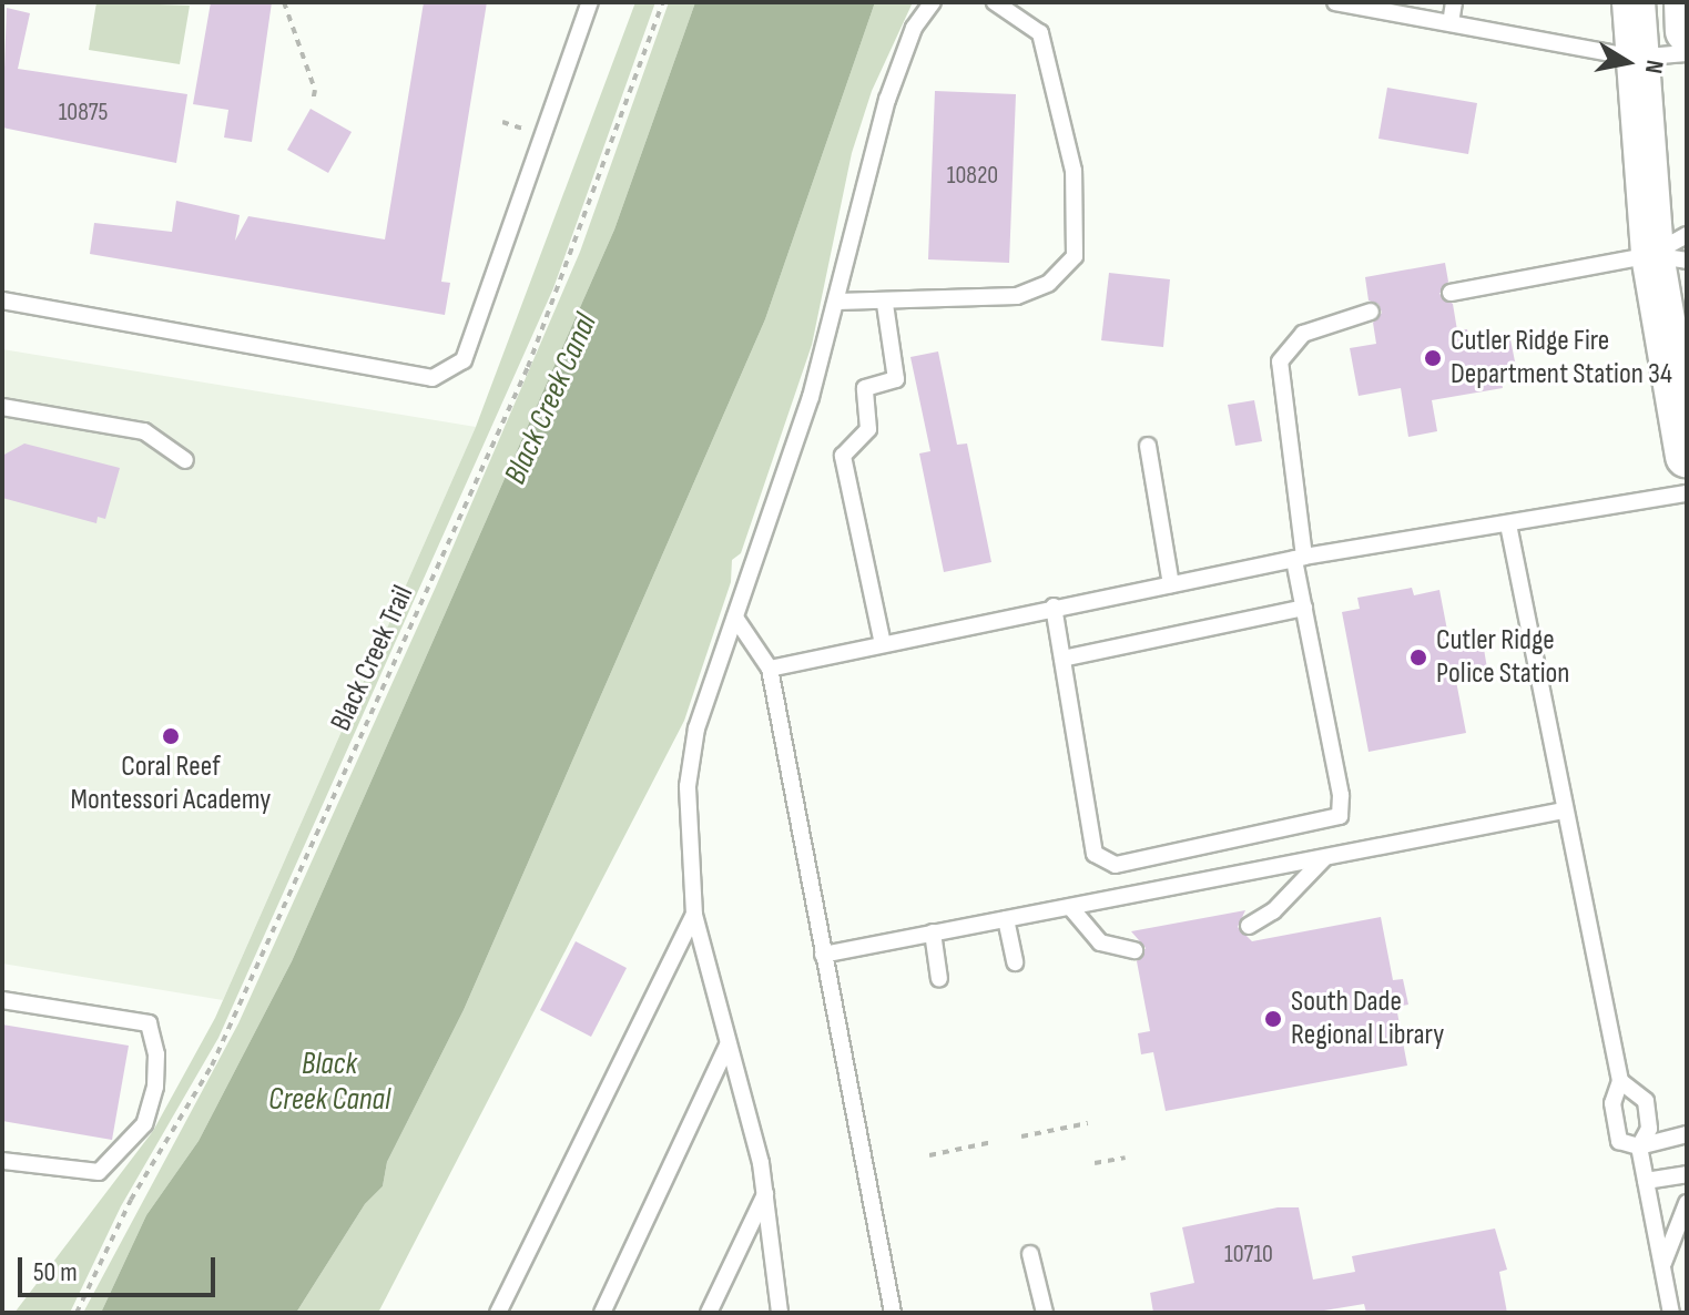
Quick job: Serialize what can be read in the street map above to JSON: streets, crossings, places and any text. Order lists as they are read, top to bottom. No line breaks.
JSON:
{"streets":{"path":["Black Creek Trail"]},"water":["Black Creek Canal"],"places":["Cutler Ridge Fire Department Station 34","Cutler Ridge Police Station","Coral Reef Montessori Academy","South Dade Regional Library"],"house_numbers":["10875","10820","10710"],"scale_bar":"50 m","north":"right"}
